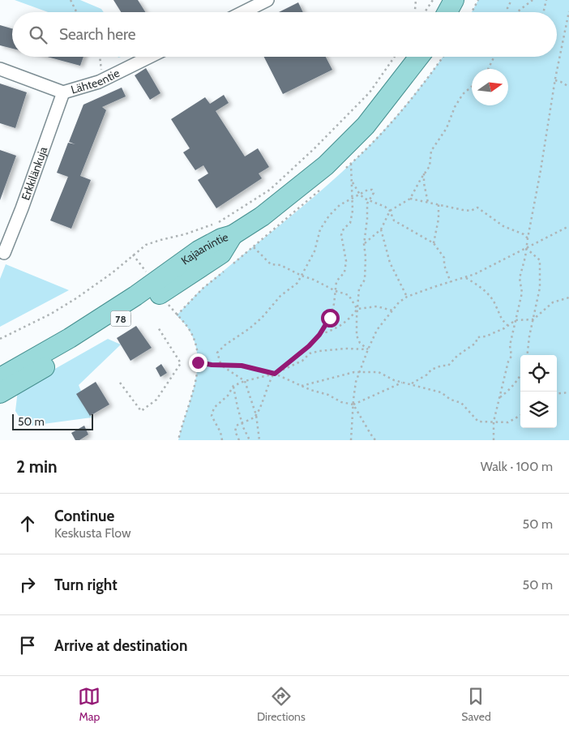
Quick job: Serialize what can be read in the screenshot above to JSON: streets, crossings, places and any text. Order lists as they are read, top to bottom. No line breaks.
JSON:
{"streets":{"main road":["Kajaanintie","78"],"street":["Lähteentie","Erkkilänkuja"]},"crossings":[["Lähteentie","Erkkilänkuja"]],"scale_bar":"50 m","north":"right","page":{"search":"Search here","scale":"50 m","heading":["2 min","Walk · 100 m"],"list":[["Continue","Keskusta Flow","50 m"],["Turn right","50 m"],"Arrive at destination"],"nav":["Map","Directions","Saved"]}}
